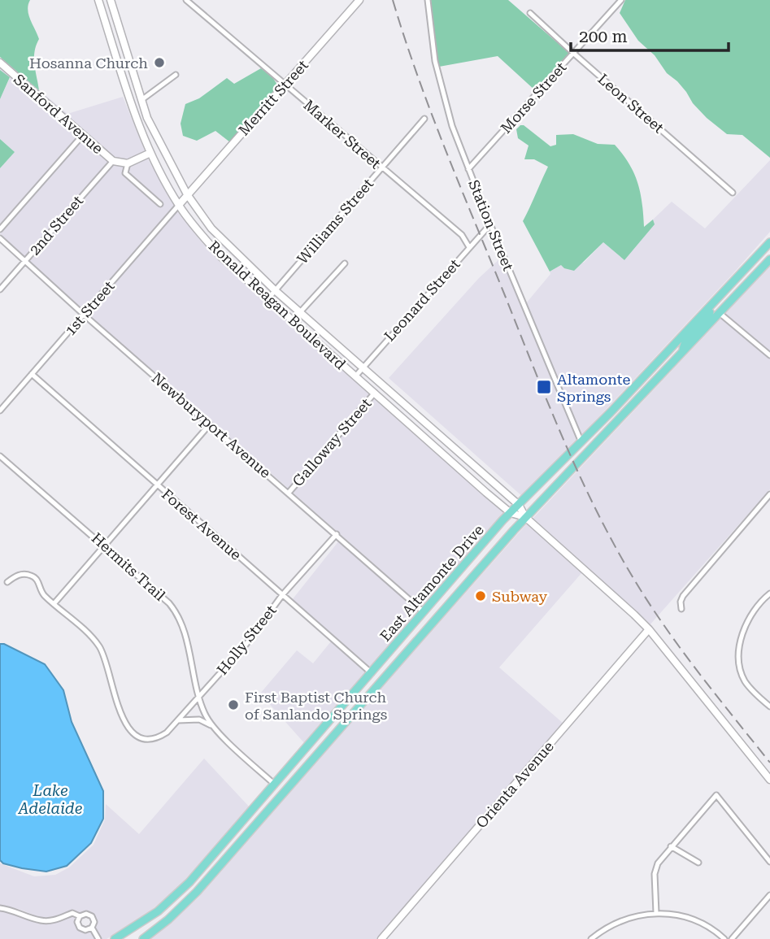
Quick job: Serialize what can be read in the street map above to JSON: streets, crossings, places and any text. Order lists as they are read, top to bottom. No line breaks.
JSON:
{"streets":{"main road":["Merritt Street","Sanford Avenue","Ronald Reagan Boulevard","East Altamonte Drive","Orienta Avenue"],"street":["Morse Street","Leon Street","Marker Street","Williams Street","2nd Street","Station Street","Leonard Street","1st Street","Newburyport Avenue","Galloway Street","Forest Avenue","Hermits Trail","Holly Street"]},"crossings":[["Merritt Street","Marker Street"],["Merritt Street","Ronald Reagan Boulevard"],["Merritt Street","1st Street"],["Morse Street","Leon Street"],["Morse Street","Station Street"],["Sanford Avenue","2nd Street"],["Marker Street","Williams Street"],["Marker Street","Leonard Street"],["Williams Street","Ronald Reagan Boulevard"],["2nd Street","Newburyport Avenue"],["Station Street","Leonard Street"],["Station Street","East Altamonte Drive"],["Leonard Street","Ronald Reagan Boulevard"],["Ronald Reagan Boulevard","1st Street"],["Ronald Reagan Boulevard","Galloway Street"],["Ronald Reagan Boulevard","East Altamonte Drive"],["Ronald Reagan Boulevard","Orienta Avenue"],["1st Street","Newburyport Avenue"],["1st Street","Forest Avenue"],["Newburyport Avenue","Galloway Street"],["Newburyport Avenue","East Altamonte Drive"],["Newburyport Avenue","Holly Street"],["Forest Avenue","East Altamonte Drive"],["Forest Avenue","Holly Street"],["Hermits Trail","East Altamonte Drive"],["Hermits Trail","Holly Street"]],"water":["Lake Adelaide"],"places":{"other":["Hosanna Church","Subway","First Baptist Church of Sanlando Springs"],"transit":["Altamonte Springs"]},"scale_bar":"200 m"}
